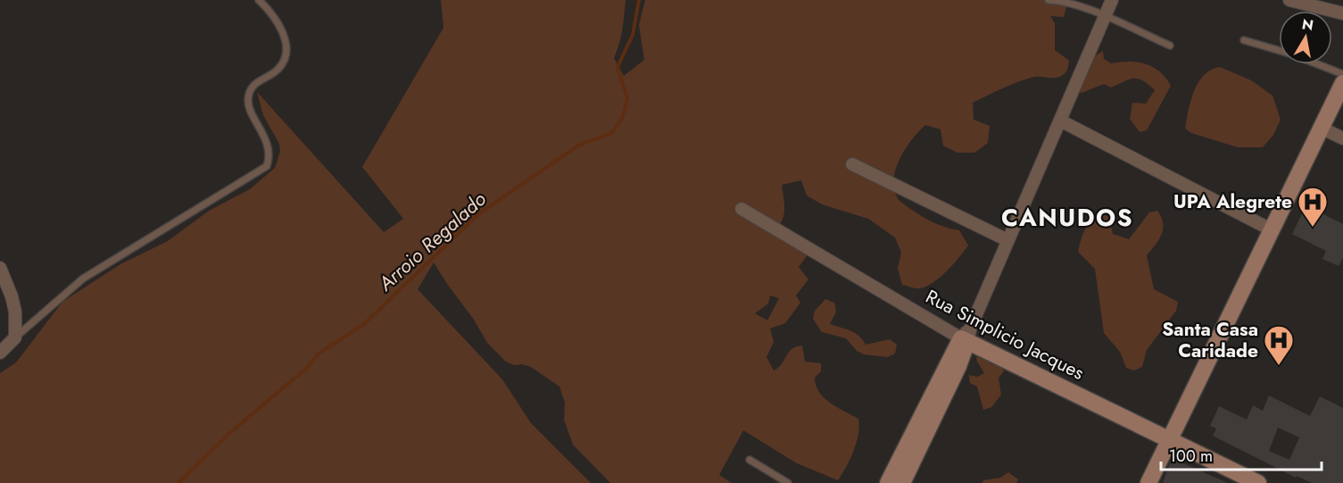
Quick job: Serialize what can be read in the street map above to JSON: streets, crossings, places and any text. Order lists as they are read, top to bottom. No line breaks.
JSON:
{"streets":{"street":["Rua Simplicio Jacques"]},"districts":["CANUDOS"],"water":["Arroio Regalado"],"places":{"hospital":["UPA Alegrete","Santa Casa Caridade"]},"scale_bar":"100 m","north":"top"}
